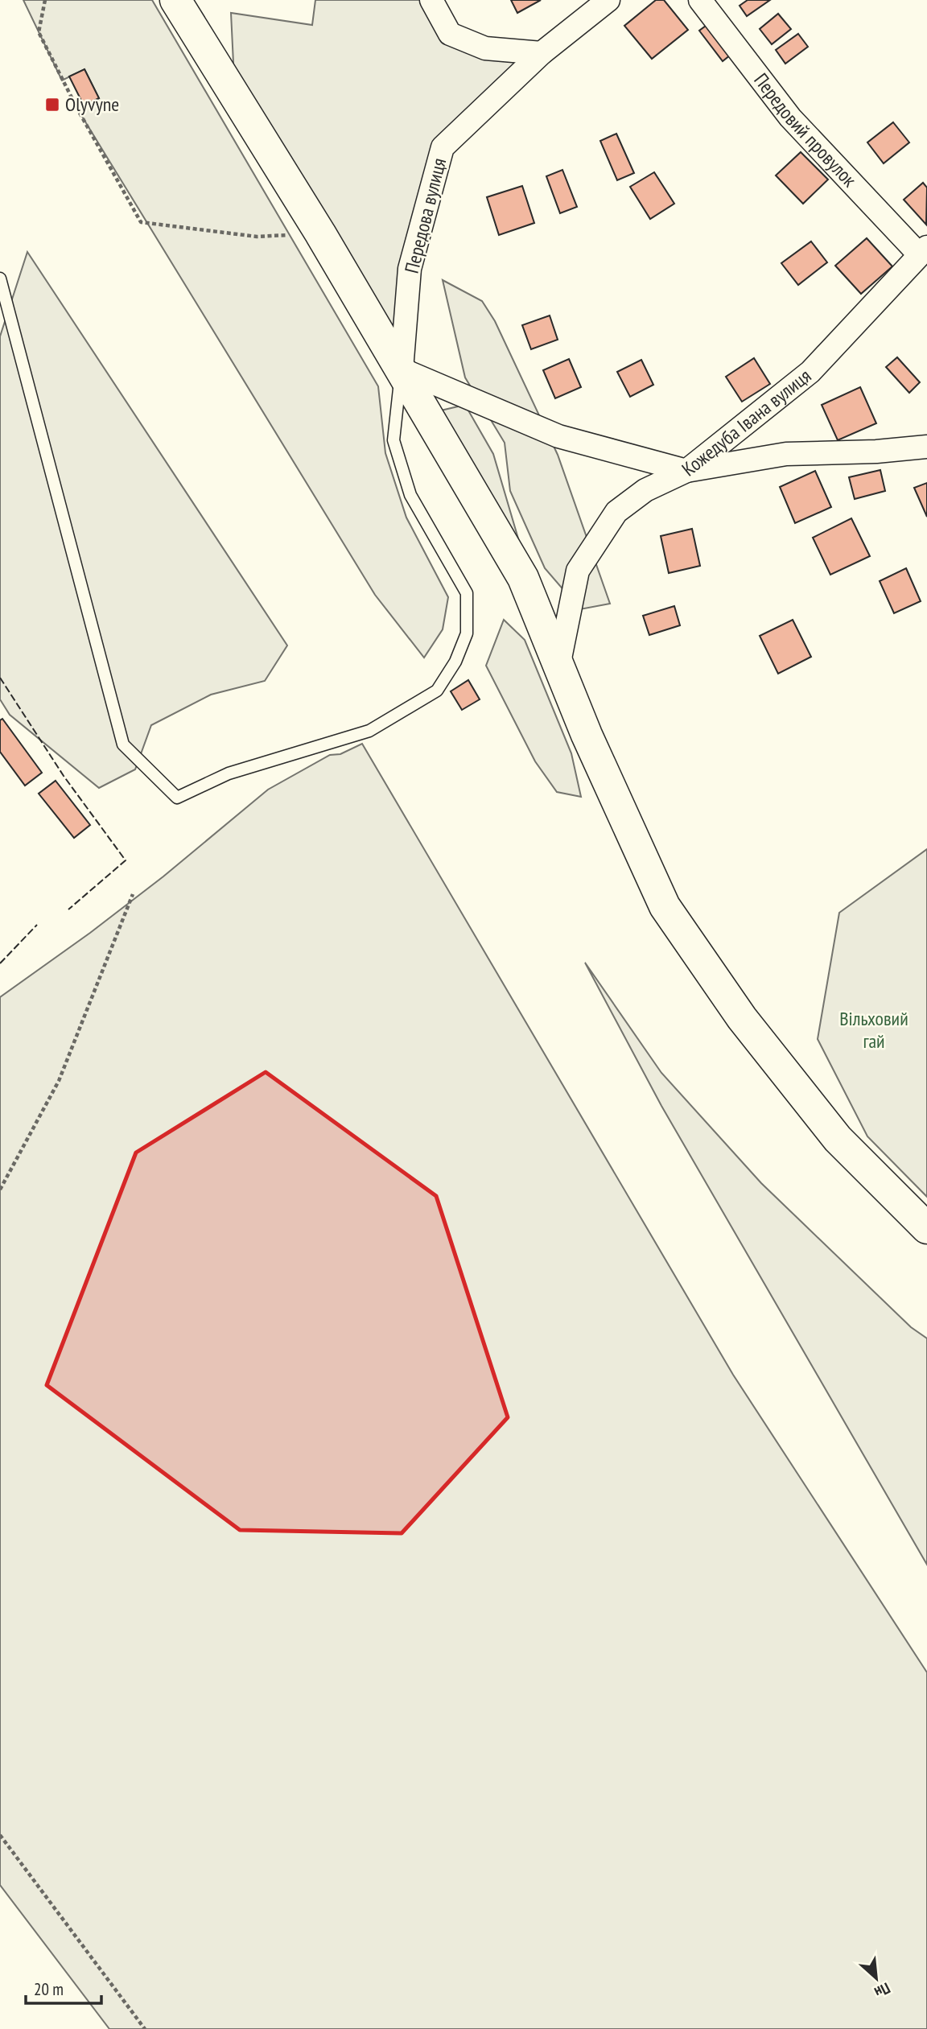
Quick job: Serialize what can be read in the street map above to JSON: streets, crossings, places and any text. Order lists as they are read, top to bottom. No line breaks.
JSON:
{"streets":{"street":["Передовий провулок","Передова вулиця","Кожедуба Івана вулиця"]},"crossings":[["Передовий провулок","Кожедуба Івана вулиця"]],"parks":["Вільховий гай"],"places":{"transit":["Olyvyne"]},"scale_bar":"20 m","north":"bottom right"}
